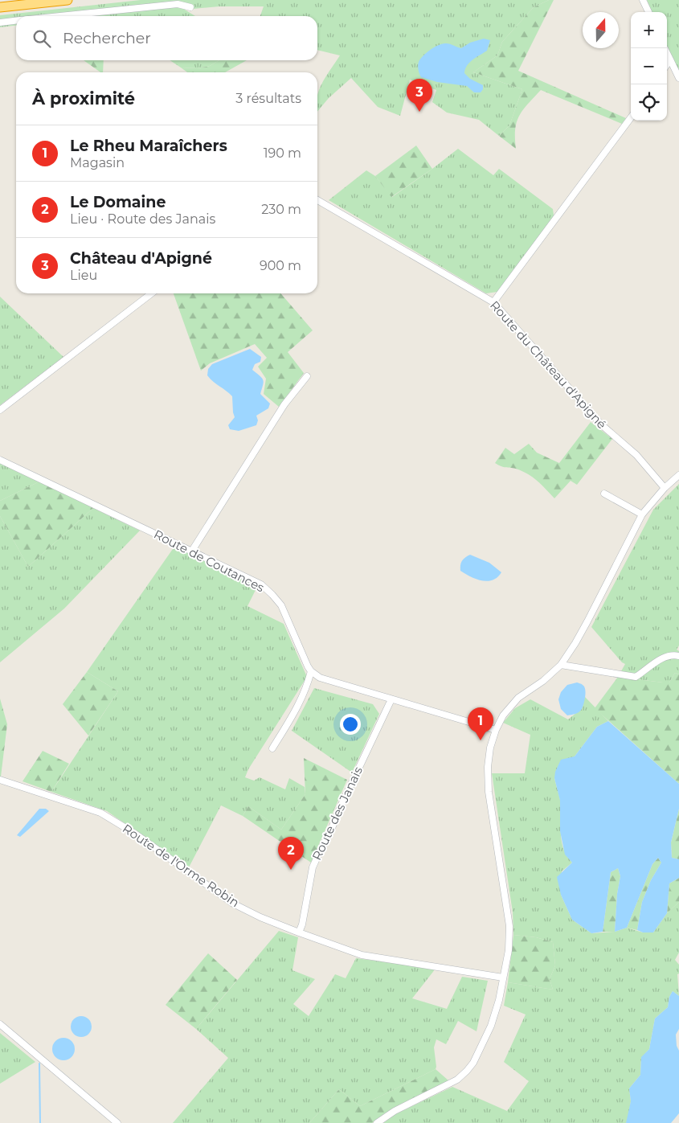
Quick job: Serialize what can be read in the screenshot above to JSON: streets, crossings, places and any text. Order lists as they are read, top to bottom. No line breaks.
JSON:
{"streets":{"street":["Route du Château d'Apigné","Route de Coutances","Route des Janais","Route de l'Orme Robin"]},"crossings":[["Route des Janais","Route de l'Orme Robin"]],"north":"top","page":{"map_buttons":["+","−"],"search":"Rechercher","heading":["À proximité","3 résultats"],"pins":["3","1","2"],"list":[{"mark":"1","name":"Le Rheu Maraîchers","note":"Magasin","value":"190 m"},{"mark":"2","name":"Le Domaine","note":"Lieu · Route des Janais","value":"230 m"},{"mark":"3","name":"Château d'Apigné","note":"Lieu","value":"900 m"}]}}
